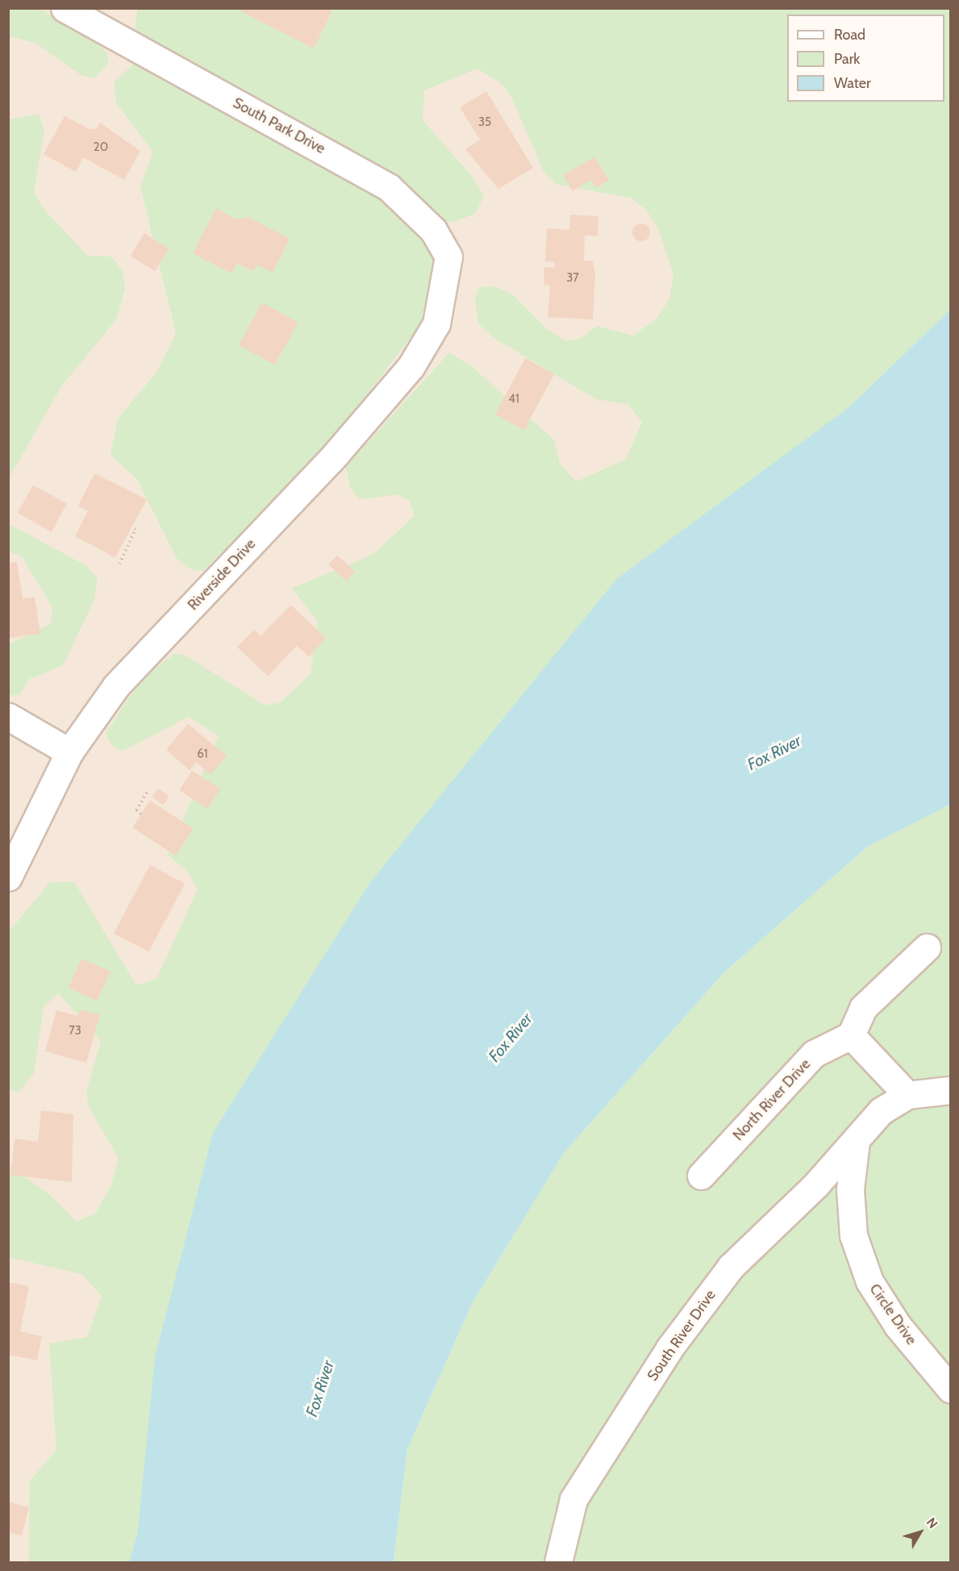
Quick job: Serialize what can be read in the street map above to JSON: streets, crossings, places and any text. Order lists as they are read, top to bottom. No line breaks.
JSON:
{"streets":{"street":["South Park Drive","Riverside Drive","North River Drive","Circle Drive","South River Drive"]},"crossings":[["South Park Drive","Riverside Drive"],["Circle Drive","South River Drive"]],"water":["Fox River"],"house_numbers":["35","20","37","41","61","73"],"legend":["Road","Park","Water"],"north":"top right"}
